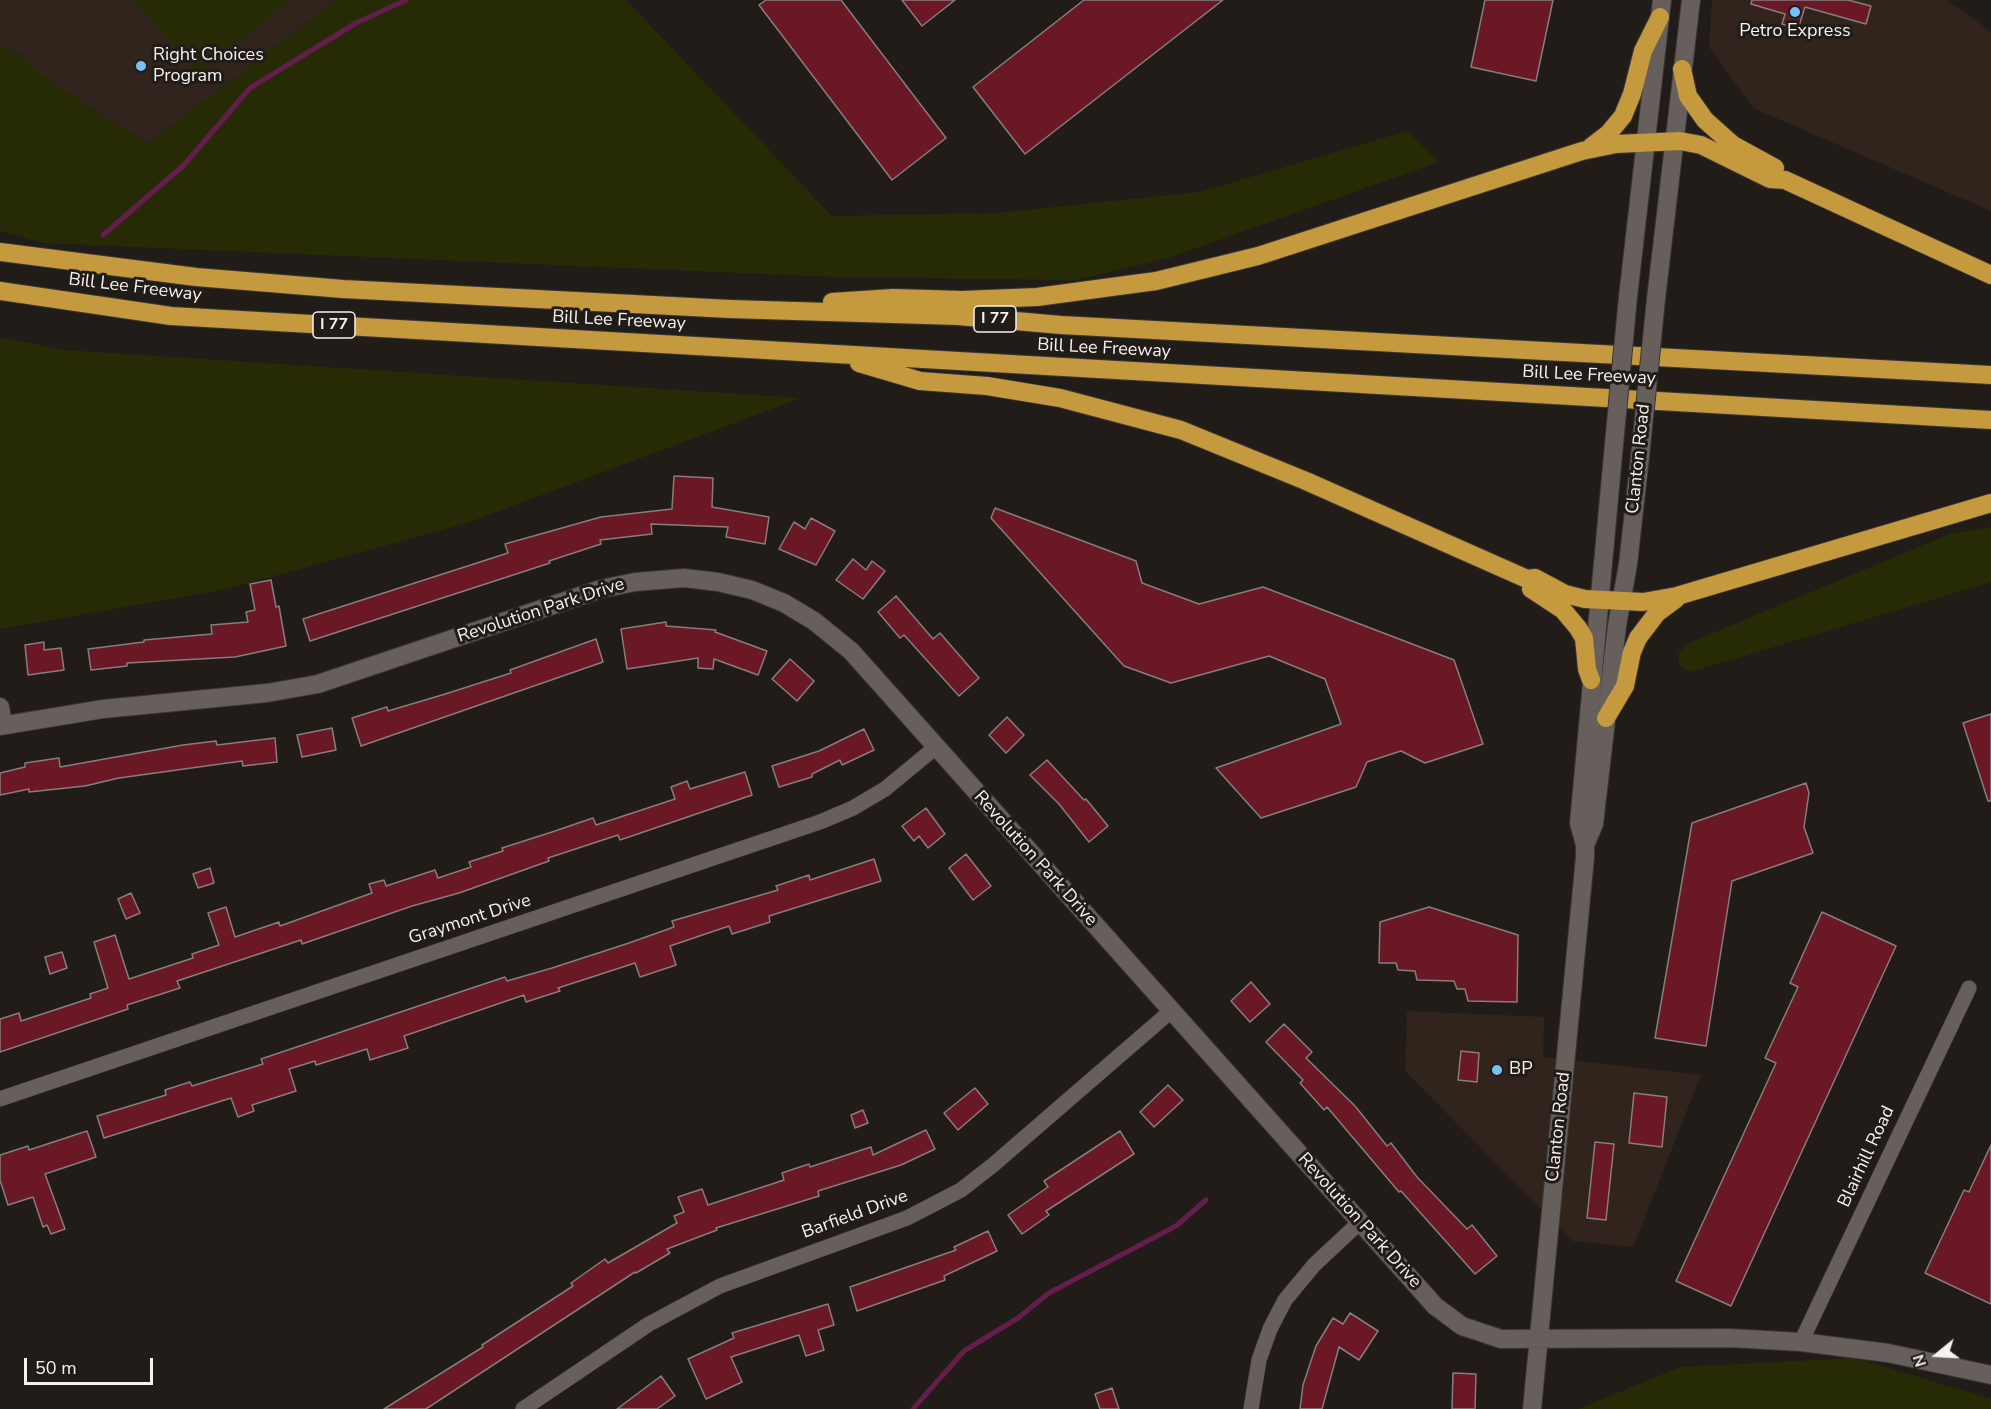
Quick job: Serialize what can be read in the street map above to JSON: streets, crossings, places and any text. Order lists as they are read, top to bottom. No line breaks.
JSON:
{"streets":{"highway":["Bill Lee Freeway","I 77"],"street":["Clanton Road","Revolution Park Drive","Graymont Drive","Blairhill Road","Barfield Drive"]},"crossings":[["Clanton Road","Revolution Park Drive"],["Revolution Park Drive","Graymont Drive"],["Revolution Park Drive","Blairhill Road"],["Revolution Park Drive","Barfield Drive"]],"places":["Petro Express","Right Choices Program","BP"],"scale_bar":"50 m","north":"left"}
